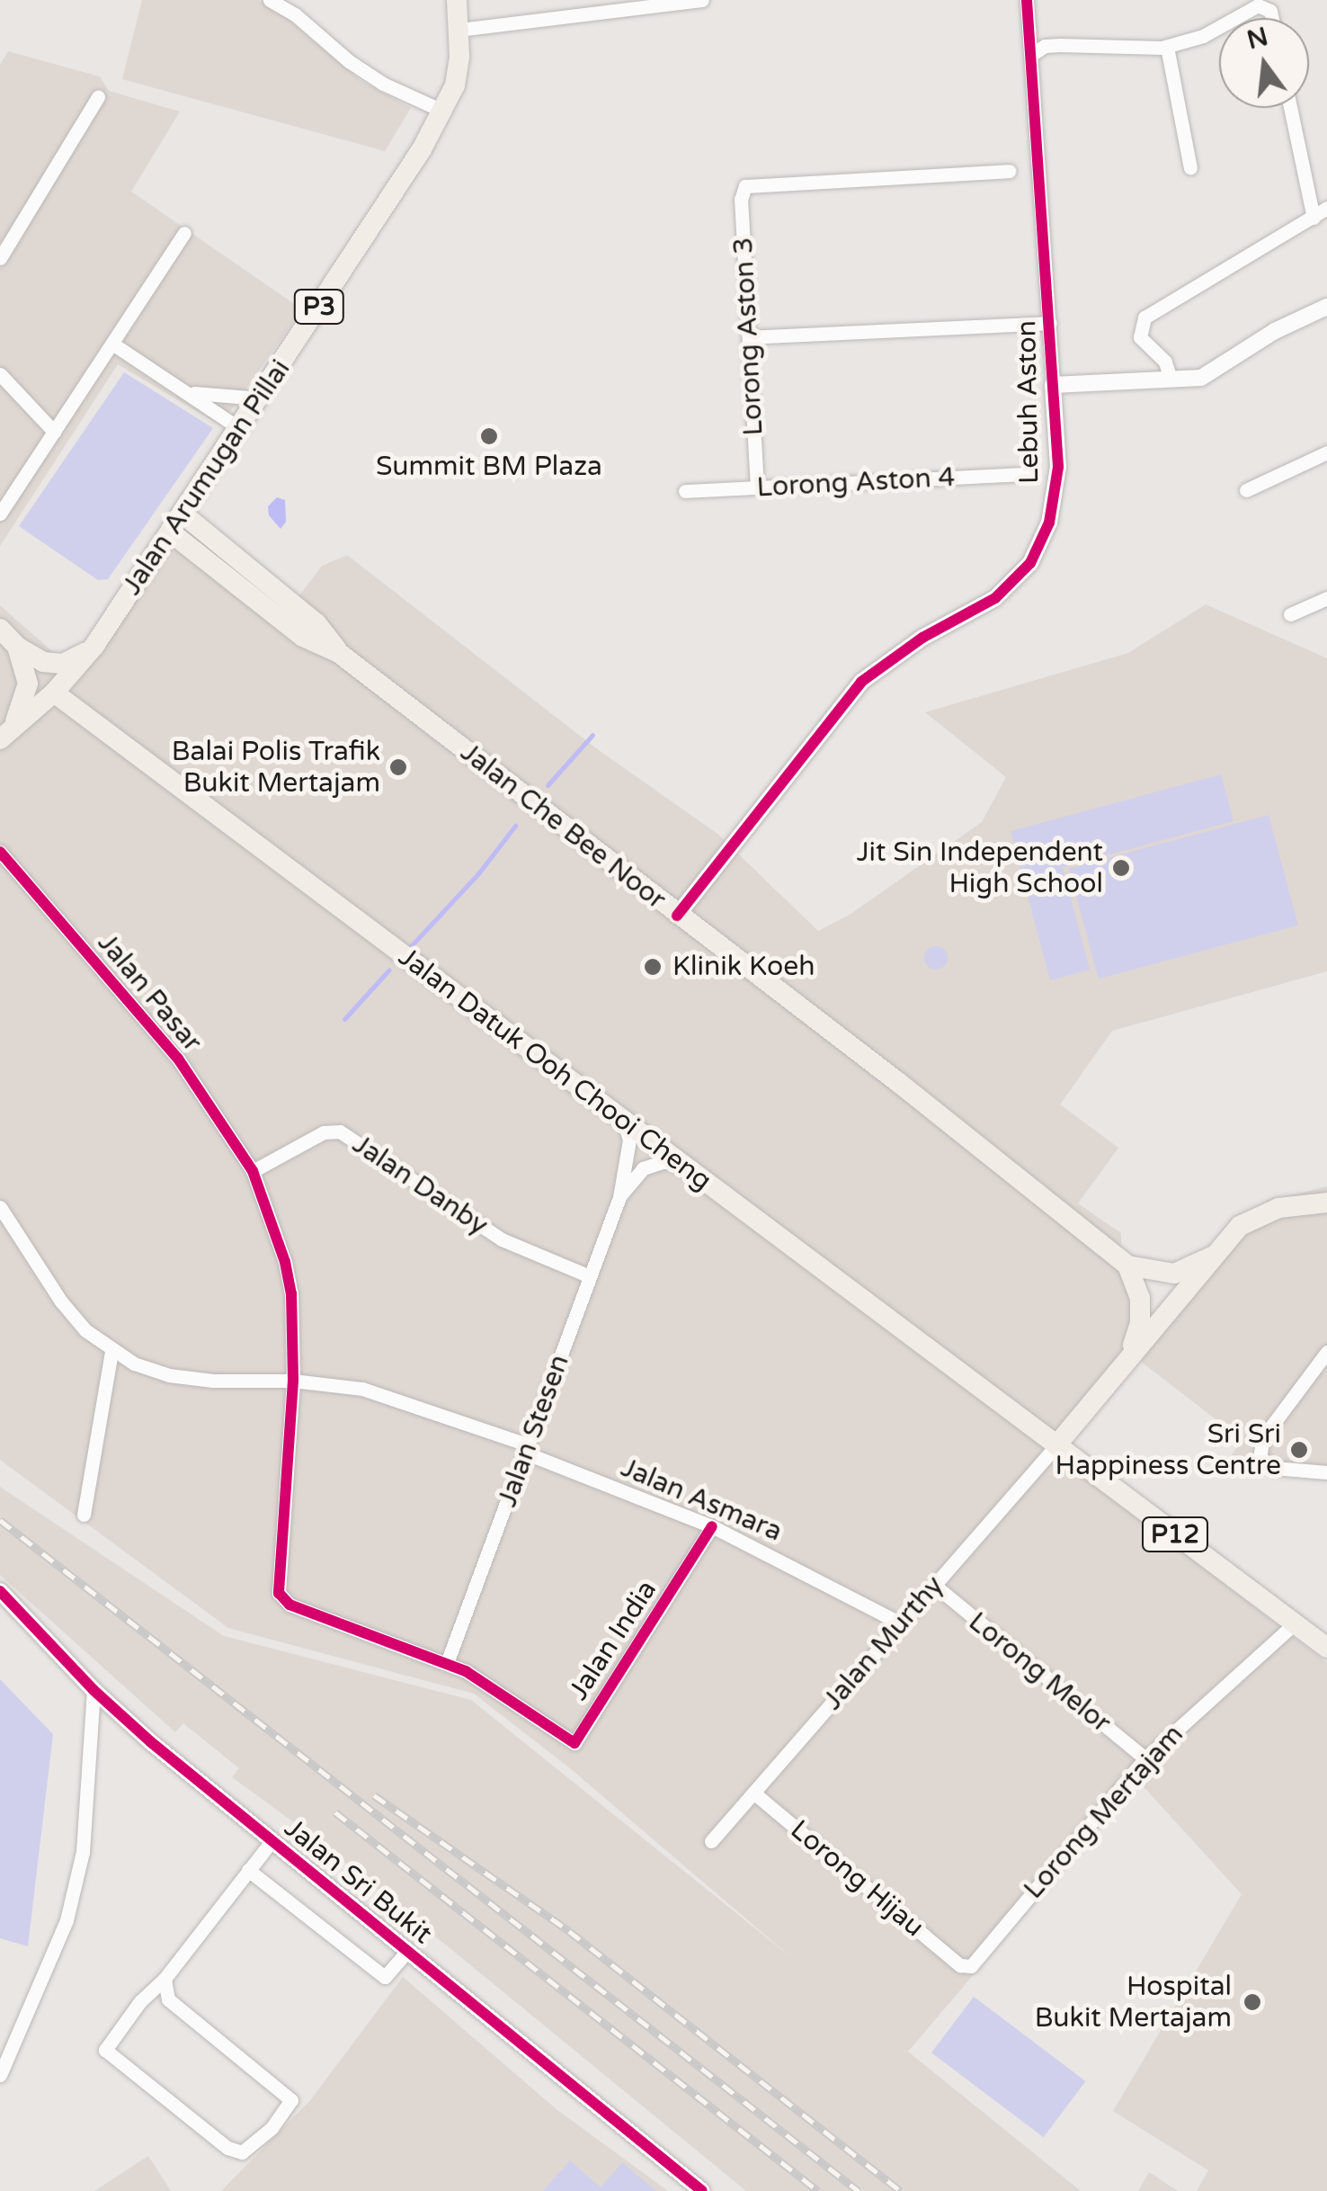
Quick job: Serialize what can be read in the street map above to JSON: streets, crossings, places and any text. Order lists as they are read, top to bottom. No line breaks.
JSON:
{"streets":{"main road":["P3","Jalan Arumugan Pillai","Jalan Che Bee Noor","Jalan Datuk Ooh Chooi Cheng","P12"],"street":["Lorong Aston 3","Lebuh Aston","Lorong Aston 4","Jalan Pasar","Jalan Danby","Jalan Stesen","Jalan Asmara","Jalan India","Jalan Murthy","Lorong Melor","Lorong Mertajam","Lorong Hijau","Jalan Sri Bukit"]},"crossings":[["Lorong Aston 3","Lorong Aston 4"],["Lebuh Aston","Jalan Che Bee Noor"],["Jalan Arumugan Pillai","Jalan Che Bee Noor"],["Jalan Arumugan Pillai","Jalan Datuk Ooh Chooi Cheng"],["Jalan Pasar","Jalan Danby"],["Jalan Pasar","Jalan Stesen"],["Jalan Pasar","Jalan Asmara"],["Jalan Pasar","Jalan India"],["Jalan Datuk Ooh Chooi Cheng","Jalan Stesen"],["Jalan Datuk Ooh Chooi Cheng","P12"],["Jalan Datuk Ooh Chooi Cheng","Jalan Murthy"],["Jalan Danby","Jalan Stesen"],["Jalan Stesen","Jalan Asmara"],["Jalan Stesen","Jalan India"],["Jalan Asmara","Jalan India"],["Jalan Asmara","Jalan Murthy"],["P12","Jalan Murthy"],["P12","Lorong Mertajam"],["Jalan Murthy","Lorong Melor"],["Jalan Murthy","Lorong Hijau"],["Lorong Melor","Lorong Mertajam"],["Lorong Mertajam","Lorong Hijau"]],"places":["Summit BM Plaza","Balai Polis Trafik Bukit Mertajam","Jit Sin Independent High School","Klinik Koeh","Sri Sri Happiness Centre","Hospital Bukit Mertajam"],"north":"top"}
